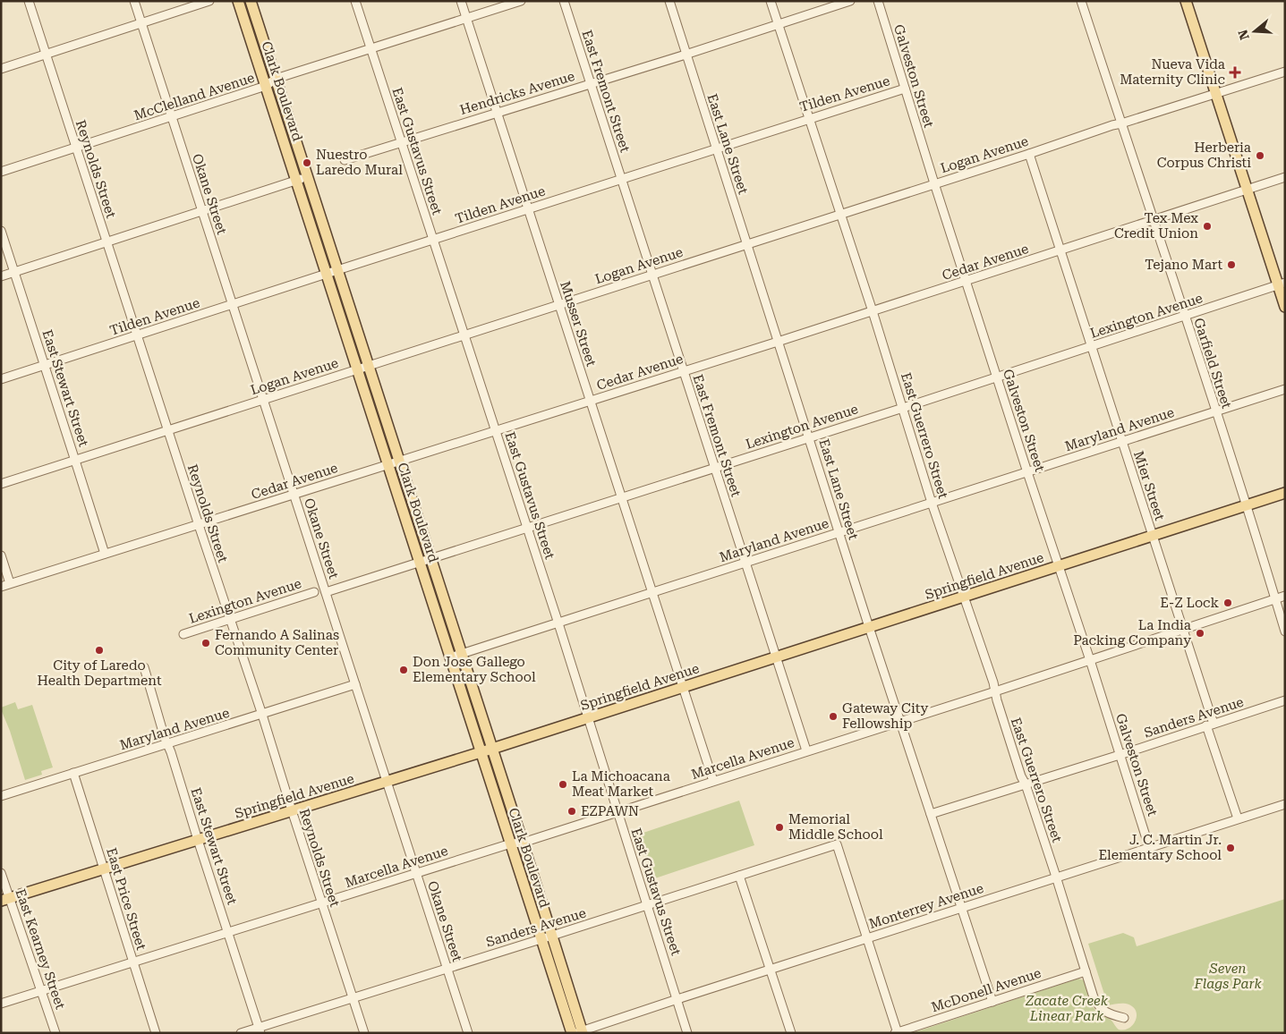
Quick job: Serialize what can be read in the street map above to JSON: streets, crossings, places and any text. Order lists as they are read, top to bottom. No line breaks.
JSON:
{"streets":{"main road":["Clark Boulevard","Springfield Avenue"],"street":["Galveston Street","East Fremont Street","Hendricks Avenue","Tilden Avenue","McClelland Avenue","East Lane Street","East Gustavus Street","Logan Avenue","Reynolds Street","Okane Street","Cedar Avenue","Lexington Avenue","Musser Street","Garfield Street","East Stewart Street","Maryland Avenue","East Guerrero Street","Mier Street","Sanders Avenue","Marcella Avenue","East Price Street","Monterrey Avenue","East Kearney Street","McDonell Avenue"]},"crossings":[["Galveston Street","Tilden Avenue"],["Galveston Street","Logan Avenue"],["Galveston Street","Cedar Avenue"],["Galveston Street","Lexington Avenue"],["Galveston Street","Maryland Avenue"],["Galveston Street","Springfield Avenue"],["Galveston Street","Sanders Avenue"],["Galveston Street","Marcella Avenue"],["Galveston Street","Monterrey Avenue"],["Clark Boulevard","Tilden Avenue"],["Clark Boulevard","McClelland Avenue"],["Clark Boulevard","Logan Avenue"],["Clark Boulevard","Cedar Avenue"],["Clark Boulevard","Lexington Avenue"],["Clark Boulevard","Maryland Avenue"],["Clark Boulevard","Springfield Avenue"],["Clark Boulevard","Sanders Avenue"],["Clark Boulevard","Marcella Avenue"],["Clark Boulevard","Monterrey Avenue"],["East Fremont Street","Hendricks Avenue"],["East Fremont Street","Tilden Avenue"],["East Fremont Street","Logan Avenue"],["East Fremont Street","Cedar Avenue"],["East Fremont Street","Lexington Avenue"],["East Fremont Street","Maryland Avenue"],["East Fremont Street","Springfield Avenue"],["East Fremont Street","Marcella Avenue"],["Hendricks Avenue","East Lane Street"],["Hendricks Avenue","East Gustavus Street"],["Hendricks Avenue","Musser Street"],["Hendricks Avenue","East Guerrero Street"],["Tilden Avenue","East Lane Street"],["Tilden Avenue","East Gustavus Street"],["Tilden Avenue","Reynolds Street"],["Tilden Avenue","Okane Street"],["Tilden Avenue","Musser Street"],["Tilden Avenue","East Stewart Street"],["Tilden Avenue","East Guerrero Street"],["McClelland Avenue","East Gustavus Street"],["McClelland Avenue","Reynolds Street"],["McClelland Avenue","Okane Street"],["McClelland Avenue","Musser Street"],["East Lane Street","Logan Avenue"],["East Lane Street","Cedar Avenue"],["East Lane Street","Lexington Avenue"],["East Lane Street","Maryland Avenue"],["East Lane Street","Springfield Avenue"],["East Lane Street","Sanders Avenue"],["East Lane Street","Marcella Avenue"],["East Lane Street","Monterrey Avenue"],["East Lane Street","McDonell Avenue"],["East Gustavus Street","Logan Avenue"],["East Gustavus Street","Cedar Avenue"],["East Gustavus Street","Lexington Avenue"],["East Gustavus Street","Maryland Avenue"],["East Gustavus Street","Springfield Avenue"],["East Gustavus Street","Sanders Avenue"],["East Gustavus Street","Marcella Avenue"],["East Gustavus Street","Monterrey Avenue"],["Logan Avenue","Reynolds Street"],["Logan Avenue","Okane Street"],["Logan Avenue","Musser Street"],["Logan Avenue","Garfield Street"],["Logan Avenue","East Stewart Street"],["Logan Avenue","East Guerrero Street"],["Logan Avenue","Mier Street"],["Reynolds Street","Cedar Avenue"],["Reynolds Street","Lexington Avenue"],["Reynolds Street","Maryland Avenue"],["Reynolds Street","Springfield Avenue"],["Reynolds Street","Sanders Avenue"],["Reynolds Street","Marcella Avenue"],["Okane Street","Cedar Avenue"],["Okane Street","Lexington Avenue"],["Okane Street","Maryland Avenue"],["Okane Street","Springfield Avenue"],["Okane Street","Sanders Avenue"],["Okane Street","Marcella Avenue"],["Cedar Avenue","Musser Street"],["Cedar Avenue","Garfield Street"],["Cedar Avenue","East Stewart Street"],["Cedar Avenue","East Guerrero Street"],["Cedar Avenue","Mier Street"],["Lexington Avenue","Musser Street"],["Lexington Avenue","Garfield Street"],["Lexington Avenue","East Guerrero Street"],["Lexington Avenue","Mier Street"],["Musser Street","Maryland Avenue"],["Musser Street","Springfield Avenue"],["Musser Street","Marcella Avenue"],["Garfield Street","Maryland Avenue"],["Garfield Street","Springfield Avenue"],["Garfield Street","Marcella Avenue"],["East Stewart Street","Maryland Avenue"],["East Stewart Street","Springfield Avenue"],["East Stewart Street","Sanders Avenue"],["East Stewart Street","Marcella Avenue"],["Maryland Avenue","East Guerrero Street"],["Maryland Avenue","Mier Street"],["Maryland Avenue","East Price Street"],["East Guerrero Street","Springfield Avenue"],["East Guerrero Street","Sanders Avenue"],["East Guerrero Street","Marcella Avenue"],["East Guerrero Street","Monterrey Avenue"],["East Guerrero Street","McDonell Avenue"],["Mier Street","Springfield Avenue"],["Mier Street","Sanders Avenue"],["Mier Street","Marcella Avenue"],["Mier Street","Monterrey Avenue"],["Springfield Avenue","East Price Street"],["Springfield Avenue","East Kearney Street"],["Sanders Avenue","Monterrey Avenue"],["Marcella Avenue","East Price Street"],["Marcella Avenue","East Kearney Street"]],"parks":["Seven Flags Park","Zacate Creek Linear Park"],"places":{"health":["Nueva Vida Maternity Clinic"],"other":["Herberia Corpus Christi","Nuestro Laredo Mural","Tex Mex Credit Union","Tejano Mart","E-Z Lock","La India Packing Company","Fernando A Salinas Community Center","City of Laredo Health Department","Don Jose Gallego Elementary School","Gateway City Fellowship","La Michoacana Meat Market","EZPAWN","Memorial Middle School","J. C. Martin Jr. Elementary School"]},"north":"left"}
